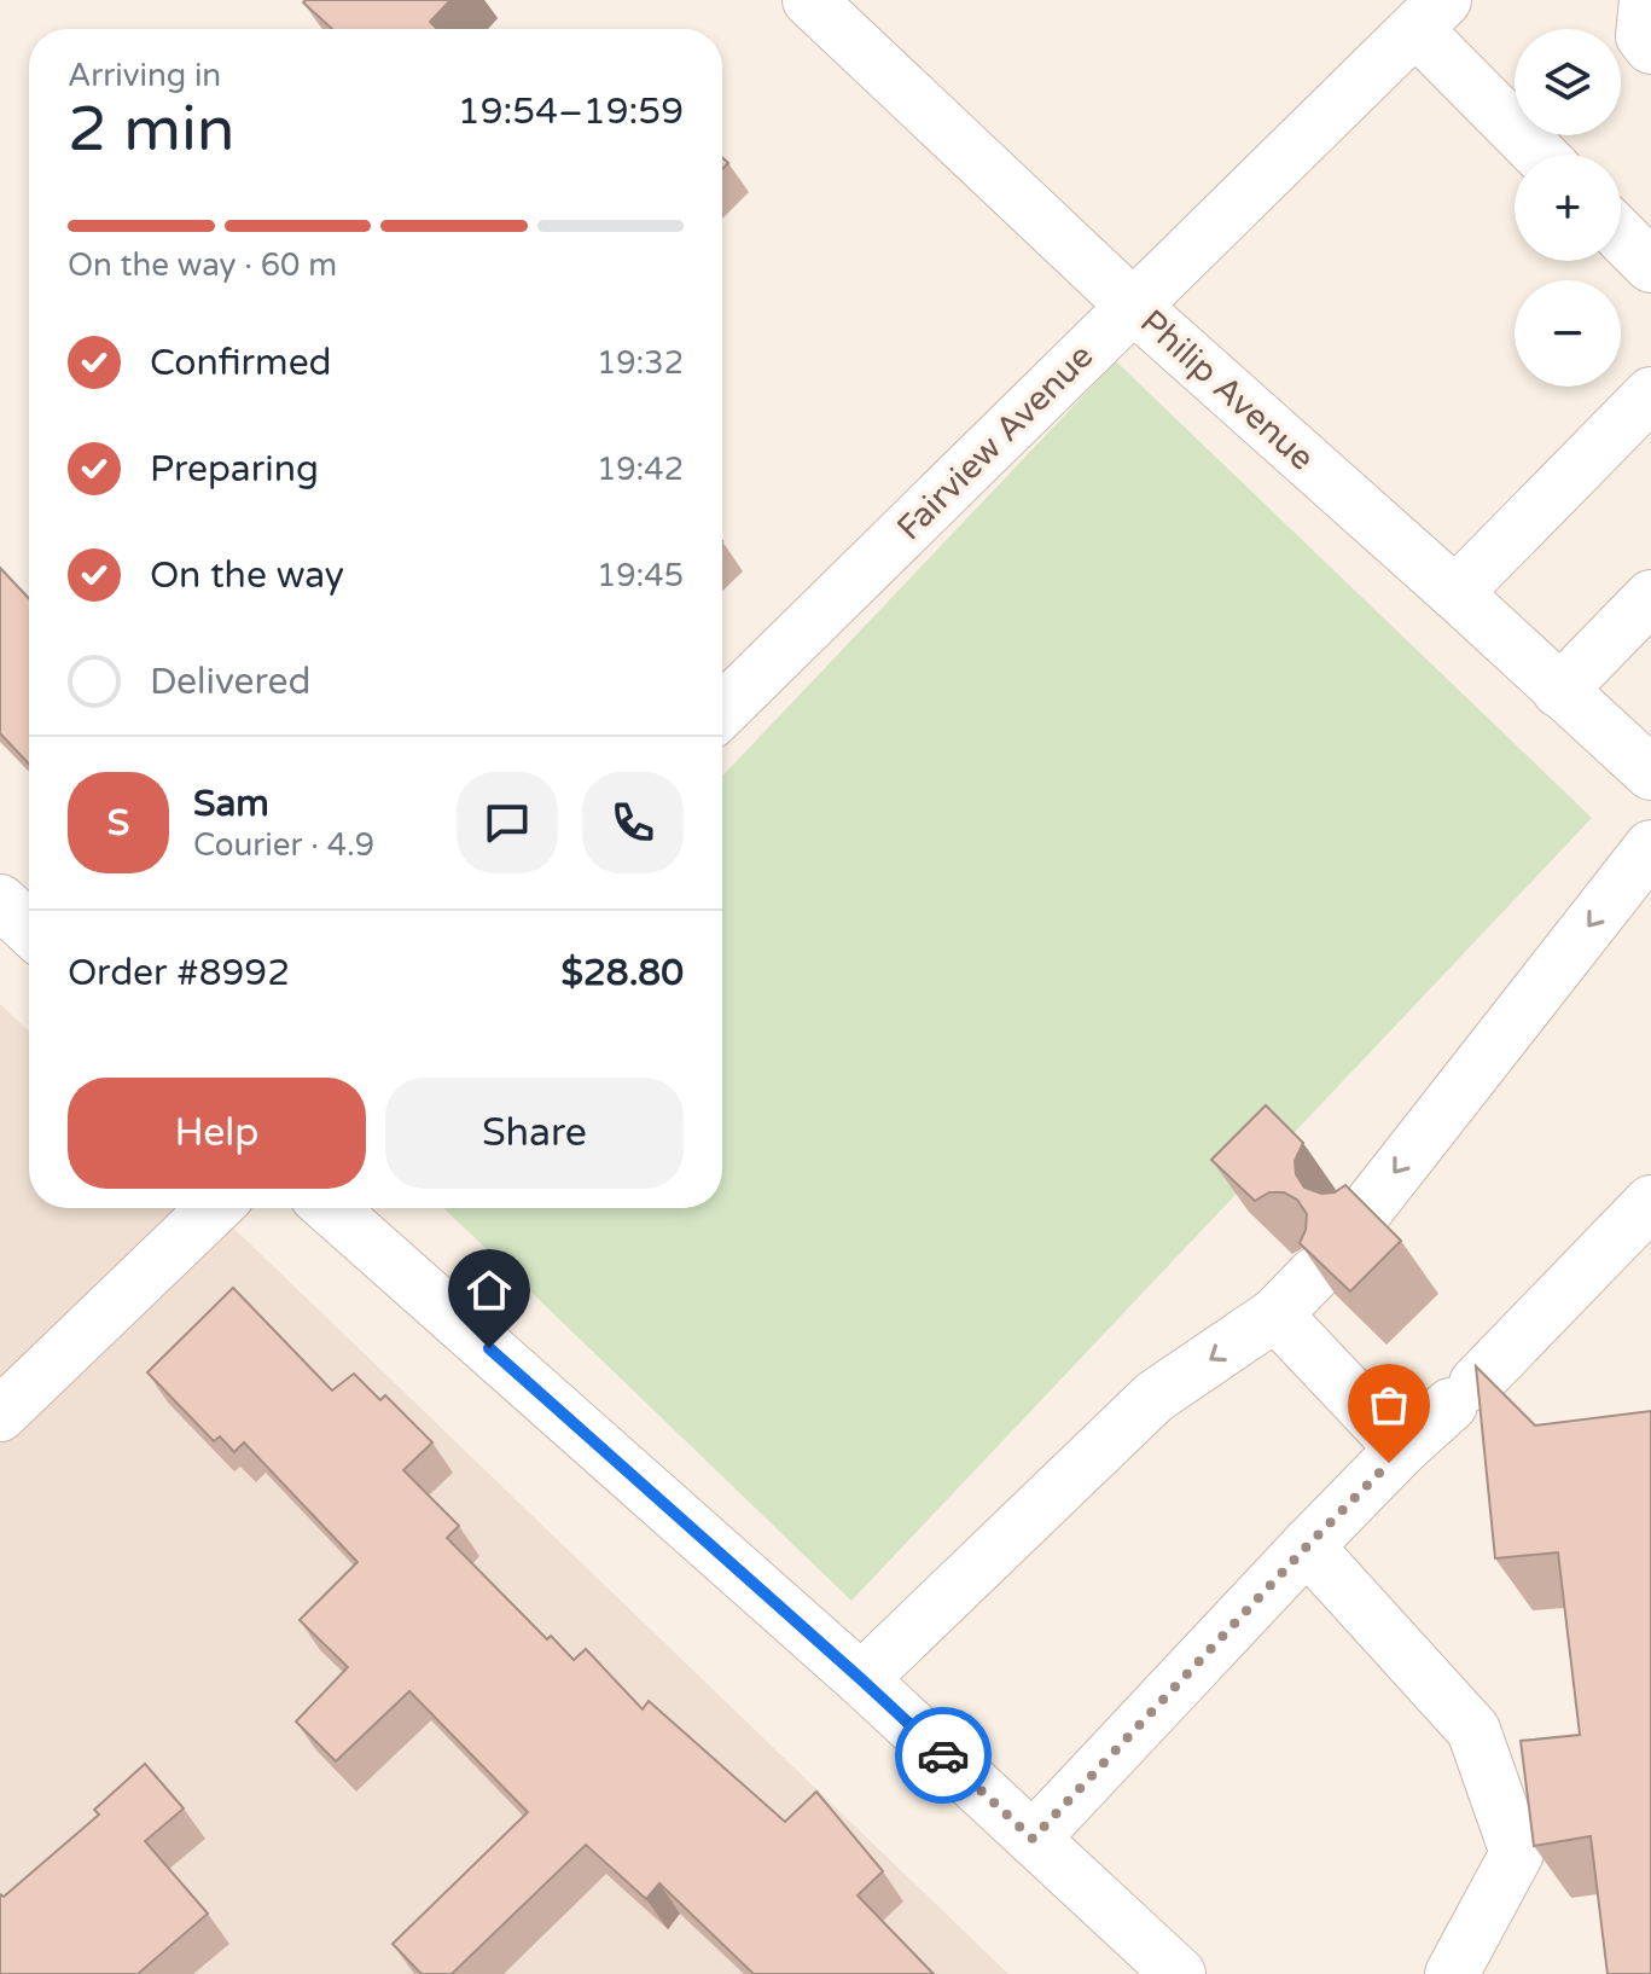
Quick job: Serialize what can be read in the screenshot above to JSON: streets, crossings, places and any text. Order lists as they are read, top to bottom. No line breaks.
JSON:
{"streets":{"street":["Philip Avenue","Fairview Avenue"]},"crossings":[["Philip Avenue","Fairview Avenue"]],"page":{"map_buttons":["+","−"],"heading":["2 min","Arriving in","19:54–19:59"],"panel":["Sam","Courier · 4.9","Order #8992","$28.80"],"bar":"On the way · 60 m","list":[["Confirmed","19:32"],["Preparing","19:42"],["On the way","19:45"],"Delivered"],"round":"S","buttons":["Help","Share"]}}
